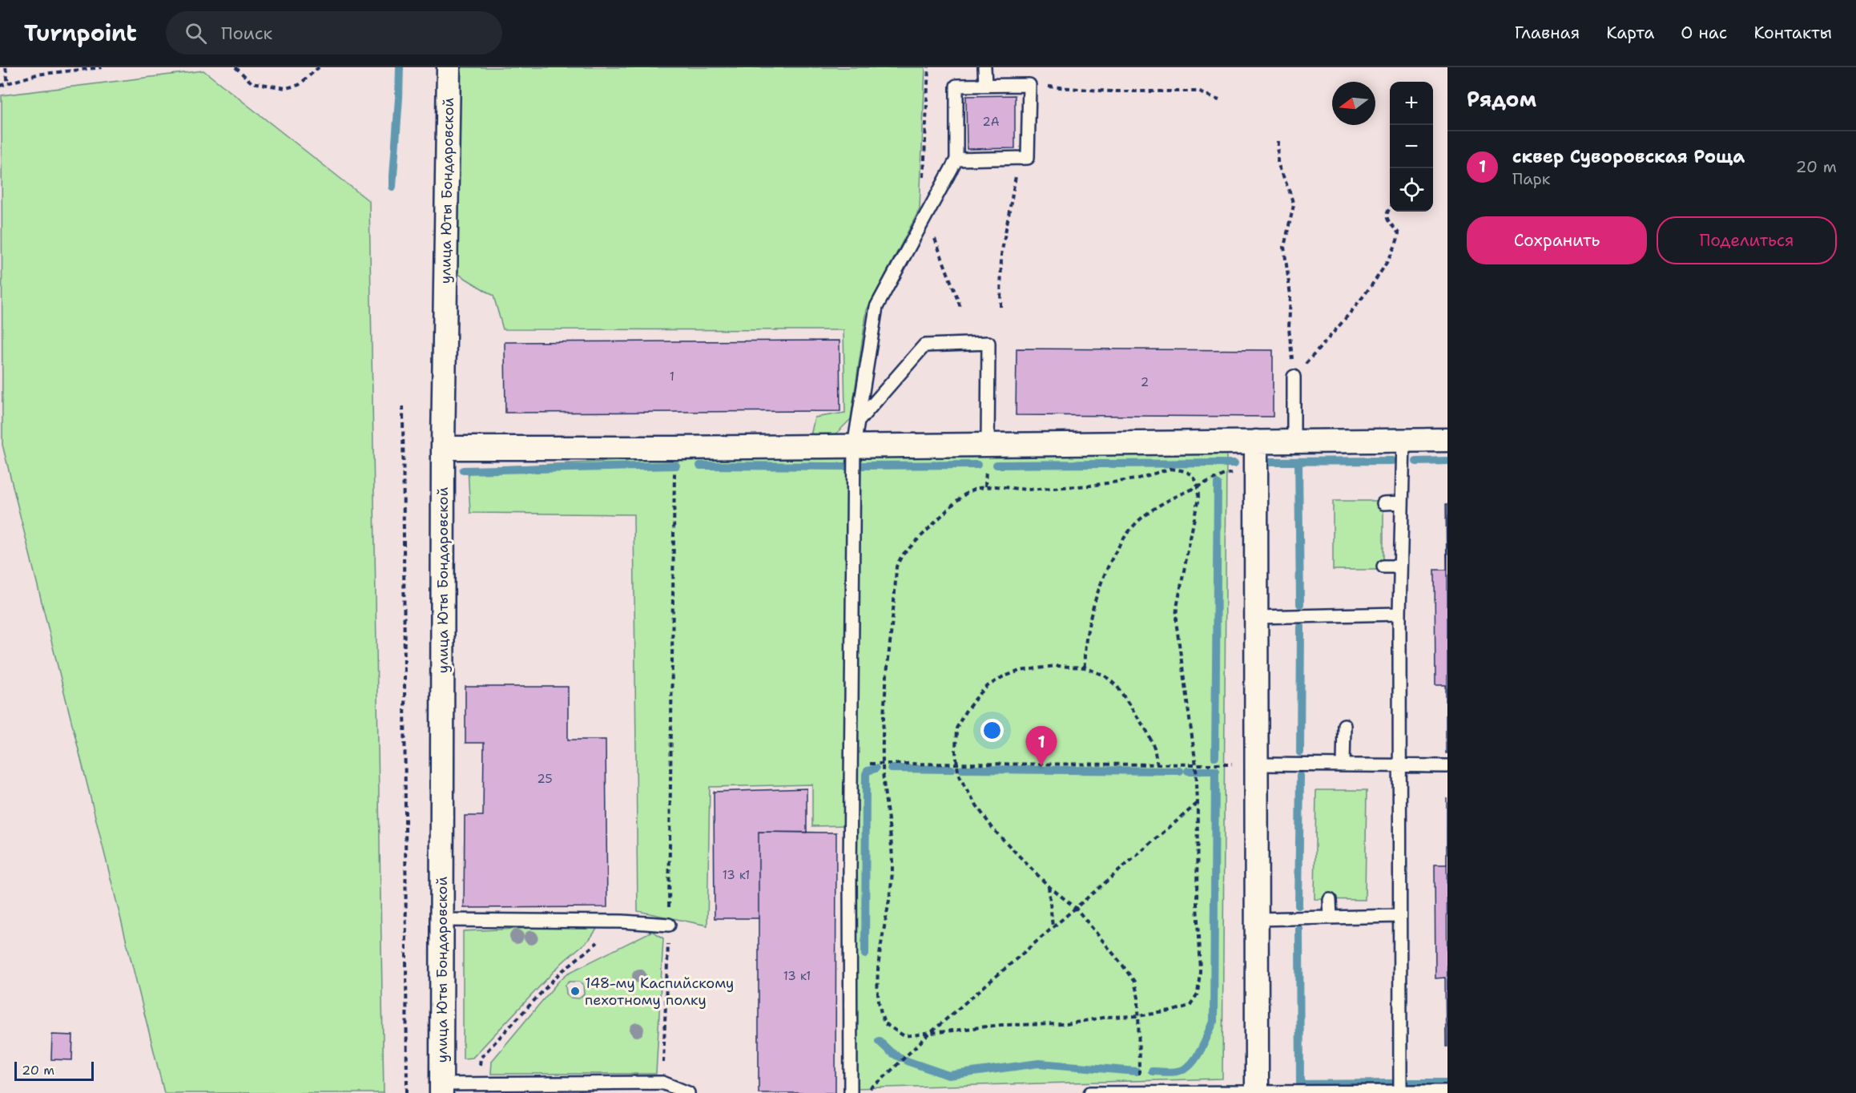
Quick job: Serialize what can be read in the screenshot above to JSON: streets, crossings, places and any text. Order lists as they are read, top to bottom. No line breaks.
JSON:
{"streets":{"street":["улица Юты Бондаровской"]},"places":["148-му Каспийскому пехотному полку"],"house_numbers":["2А","1","2","25","13 к1","13 к1"],"scale_bar":"20 m","north":"left","page":{"header":"Turnpoint","search":"Поиск","nav":["Главная","Карта","О нас","Контакты"],"heading":"Рядом","map_buttons":["+","−"],"list":[{"mark":"1","name":"сквер Суворовская Роща","note":"Парк","value":"20 m"}],"buttons":["Сохранить","Поделиться"],"pins":"1","scale":"20 m"}}
